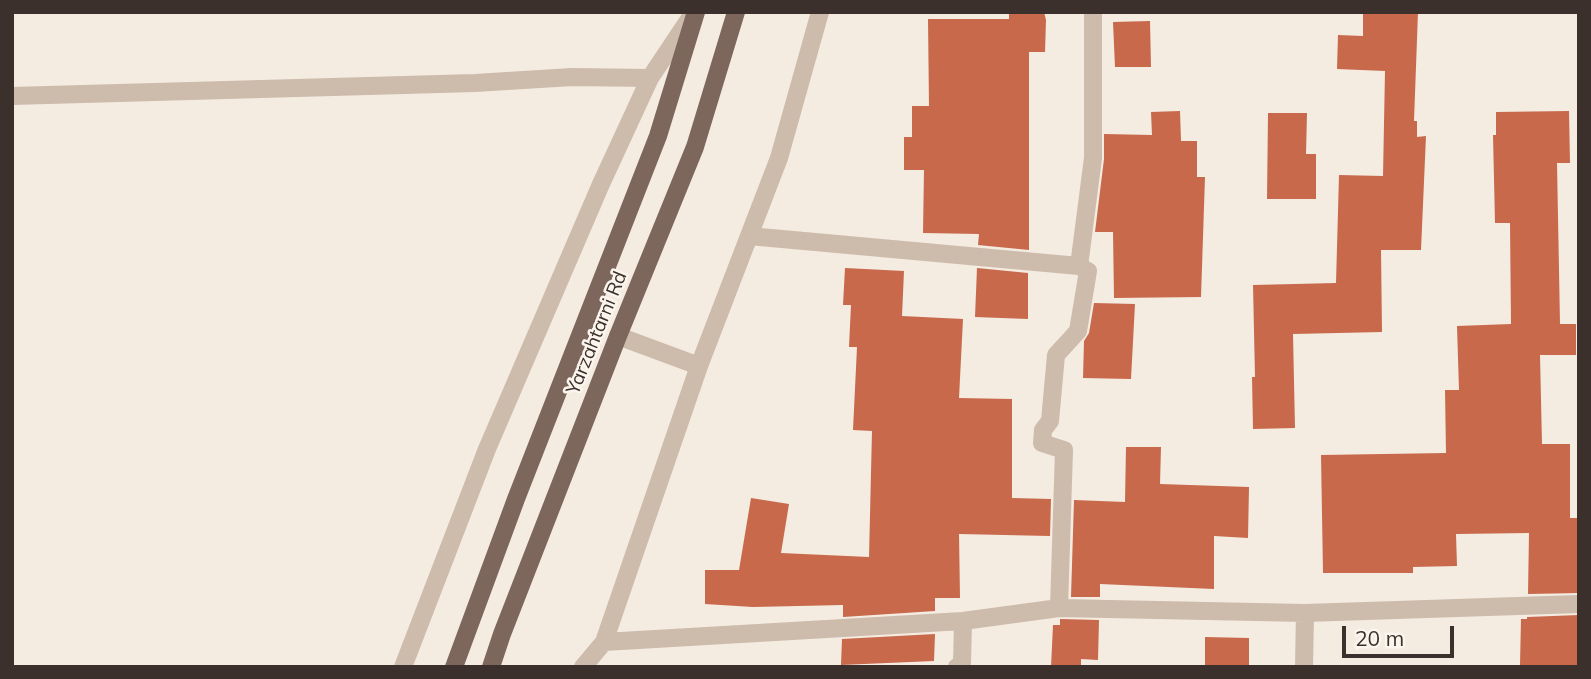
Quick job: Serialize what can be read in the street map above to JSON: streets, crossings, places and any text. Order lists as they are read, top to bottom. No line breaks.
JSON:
{"streets":{"main road":["Yarzahtarni Rd"]},"scale_bar":"20 m"}
